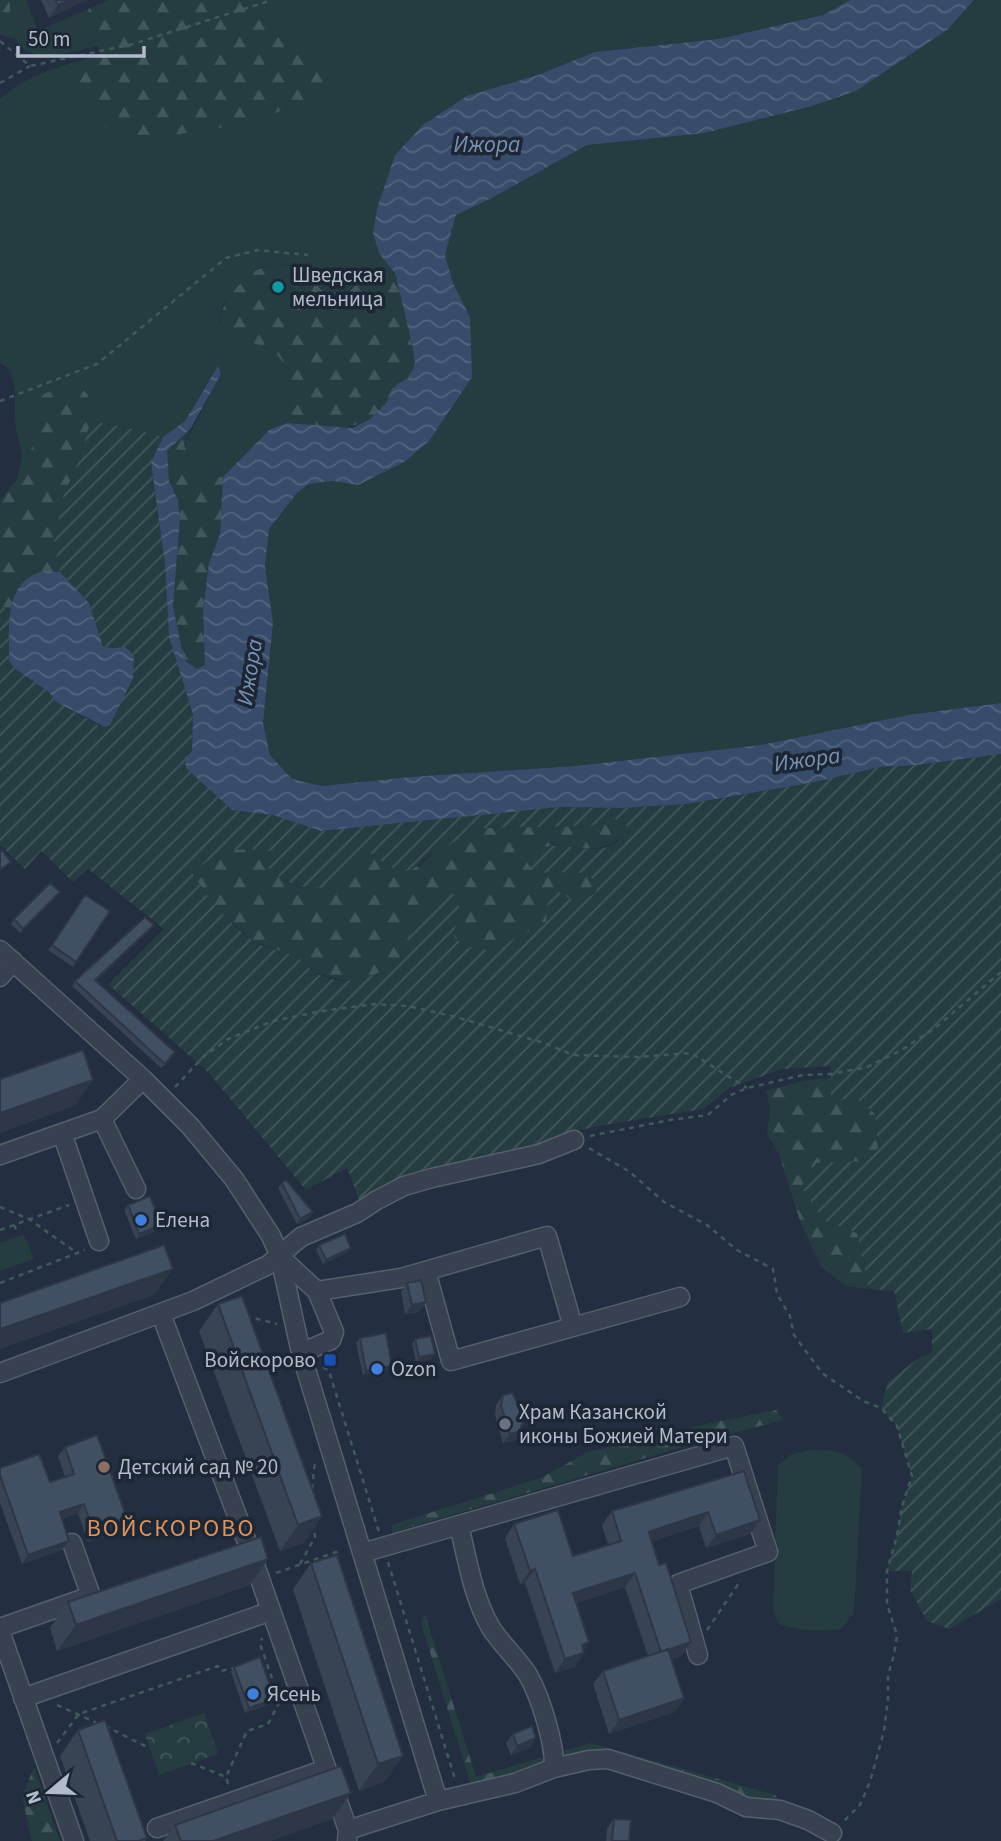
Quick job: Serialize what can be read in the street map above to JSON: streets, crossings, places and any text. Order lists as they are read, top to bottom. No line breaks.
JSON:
{"districts":["ВОЙСКОРОВО"],"water":["Ижора"],"places":{"other":["Шведская мельница","Елена","Ozon","Храм Казанской иконы Божией Матери","Детский сад № 20","Ясень"],"transit":["Войскорово"]},"scale_bar":"50 m","north":"left"}
